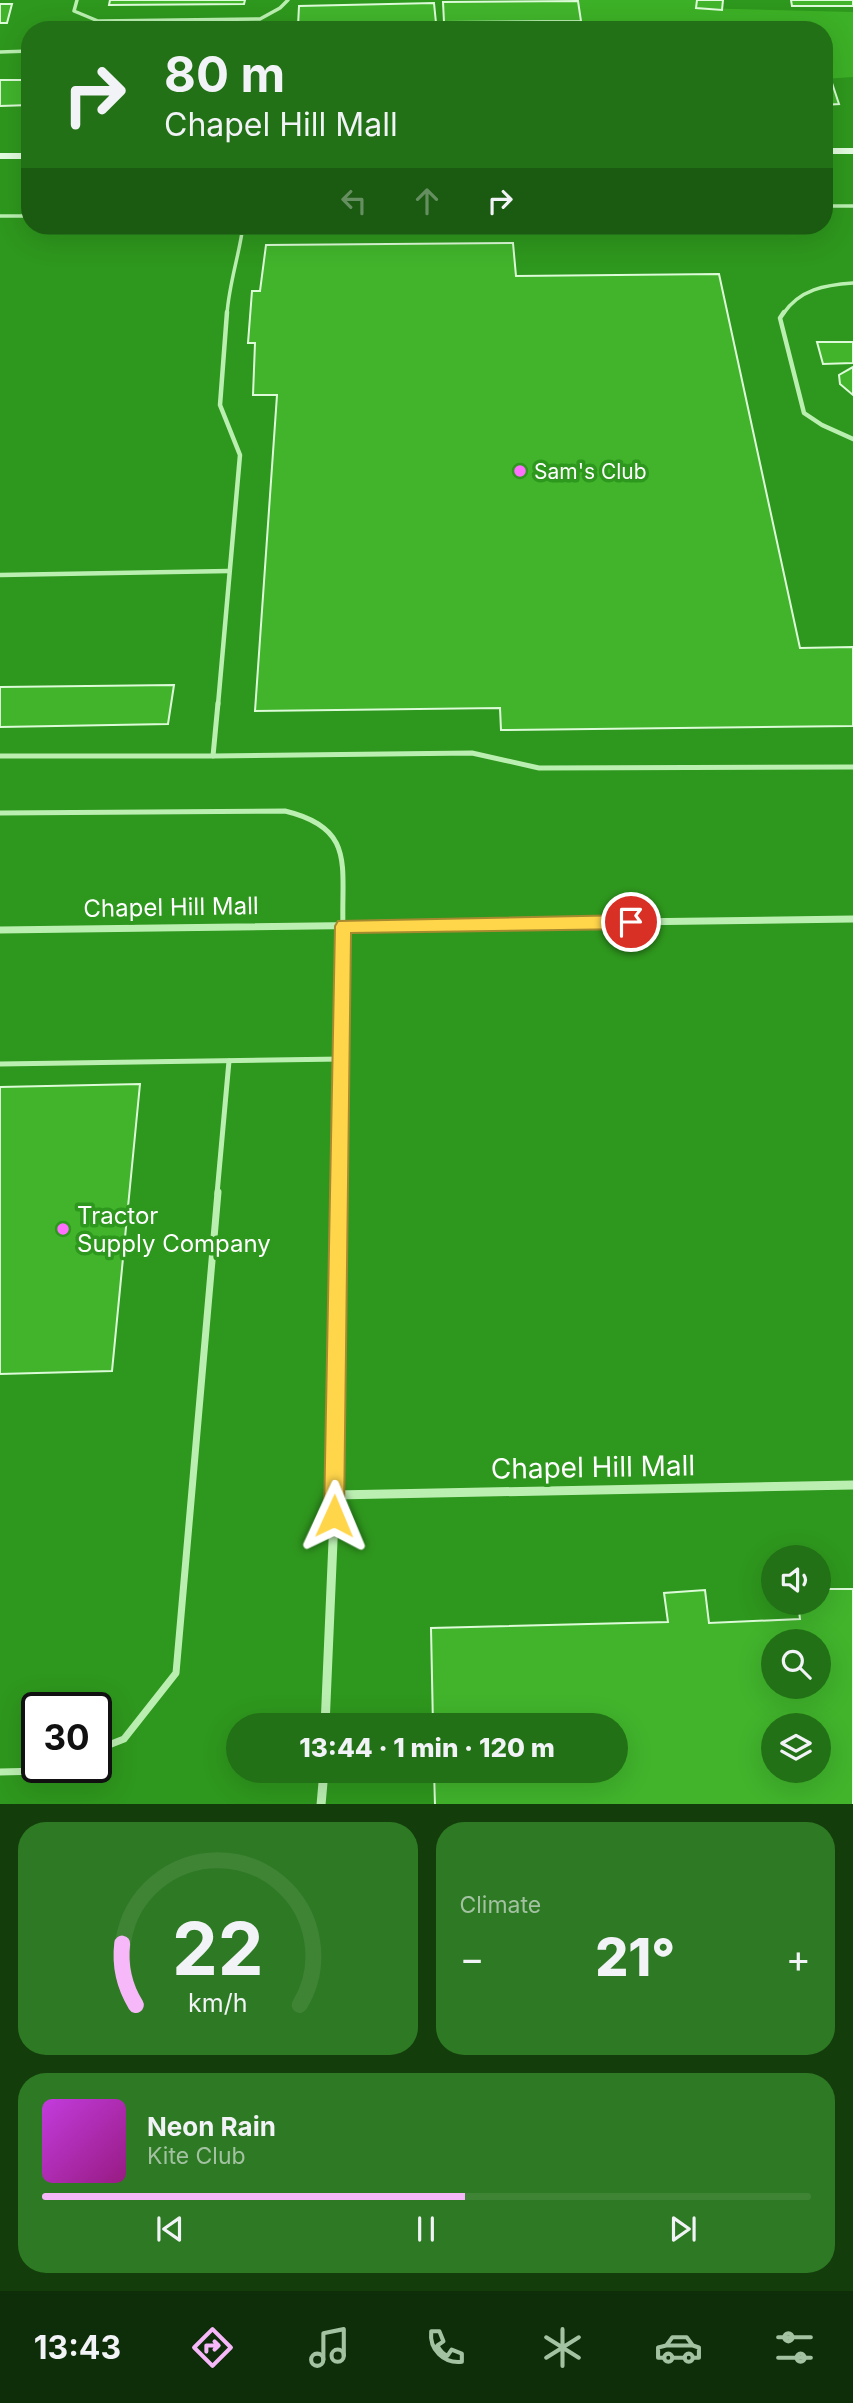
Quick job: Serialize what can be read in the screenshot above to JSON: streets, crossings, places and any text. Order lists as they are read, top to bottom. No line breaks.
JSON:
{"streets":{"street":["Chapel Hill Mall"]},"places":["Sam's Club","Tractor Supply Company"],"page":{"turn":["80 m","Chapel Hill Mall"],"limit":"30","trip":"13:44 · 1 min · 120 m","tile":"Climate","heat":["−","21°","+"],"song":["Neon Rain","Kite Club"],"tabs":"13:43","gauge":["22","km/h"]}}
